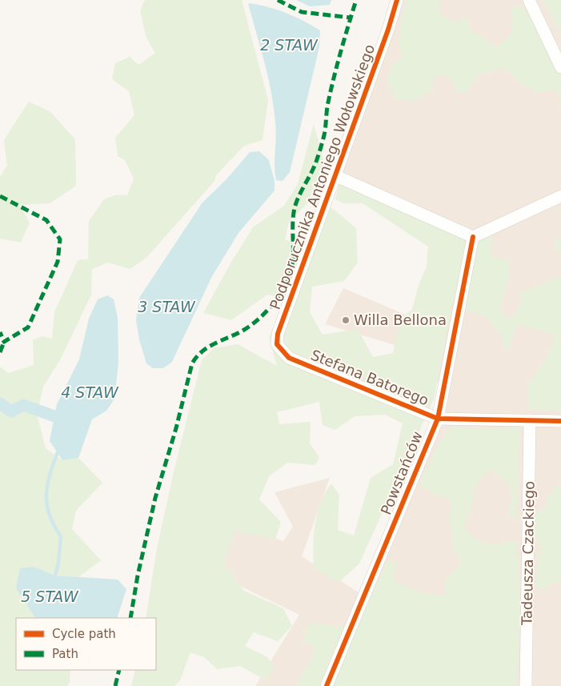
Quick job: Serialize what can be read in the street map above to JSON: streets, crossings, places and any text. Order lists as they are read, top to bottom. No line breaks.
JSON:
{"streets":{"street":["Podporucznika Antoniego Wołowskiego","Stefana Batorego","Powstańców","Tadeusza Czackiego"]},"crossings":[["Podporucznika Antoniego Wołowskiego","Stefana Batorego"],["Stefana Batorego","Powstańców"],["Stefana Batorego","Tadeusza Czackiego"]],"water":["2 STAW","3 STAW","4 STAW","5 STAW"],"places":["Willa Bellona"],"legend":["Cycle path","Path"]}
